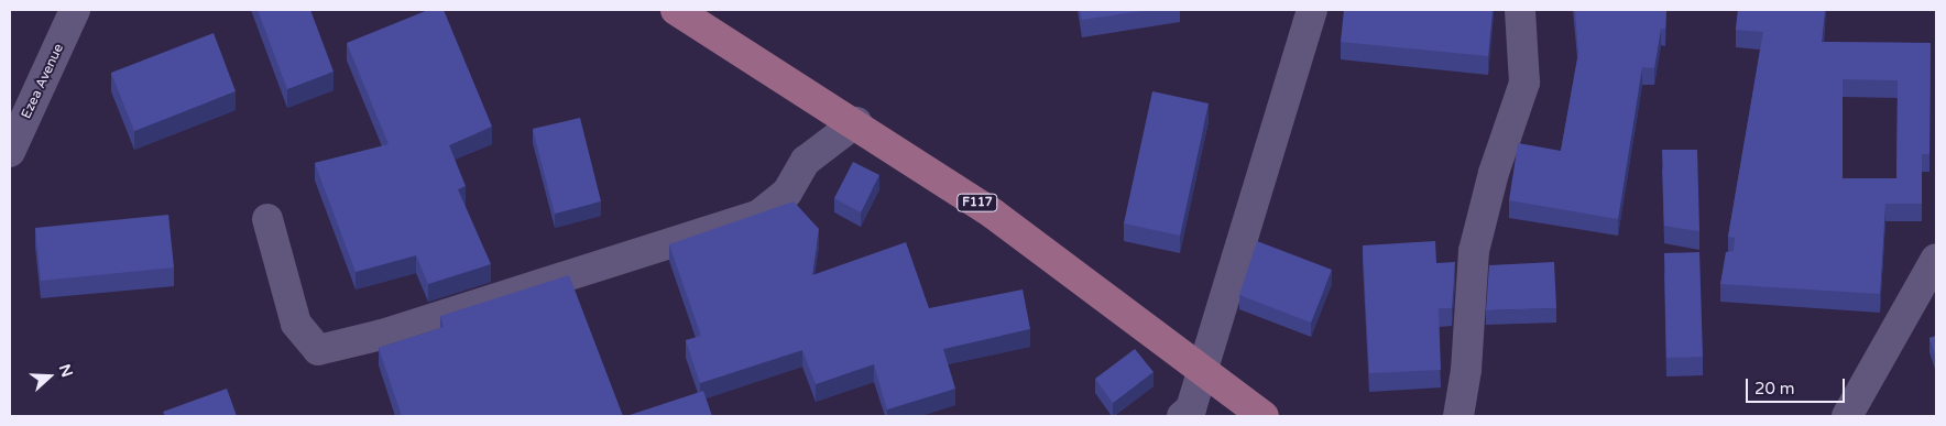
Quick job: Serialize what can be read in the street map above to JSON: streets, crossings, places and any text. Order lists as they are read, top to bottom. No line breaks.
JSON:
{"streets":{"main road":["F117"],"street":["Ezea Avenue"]},"scale_bar":"20 m","north":"right"}
